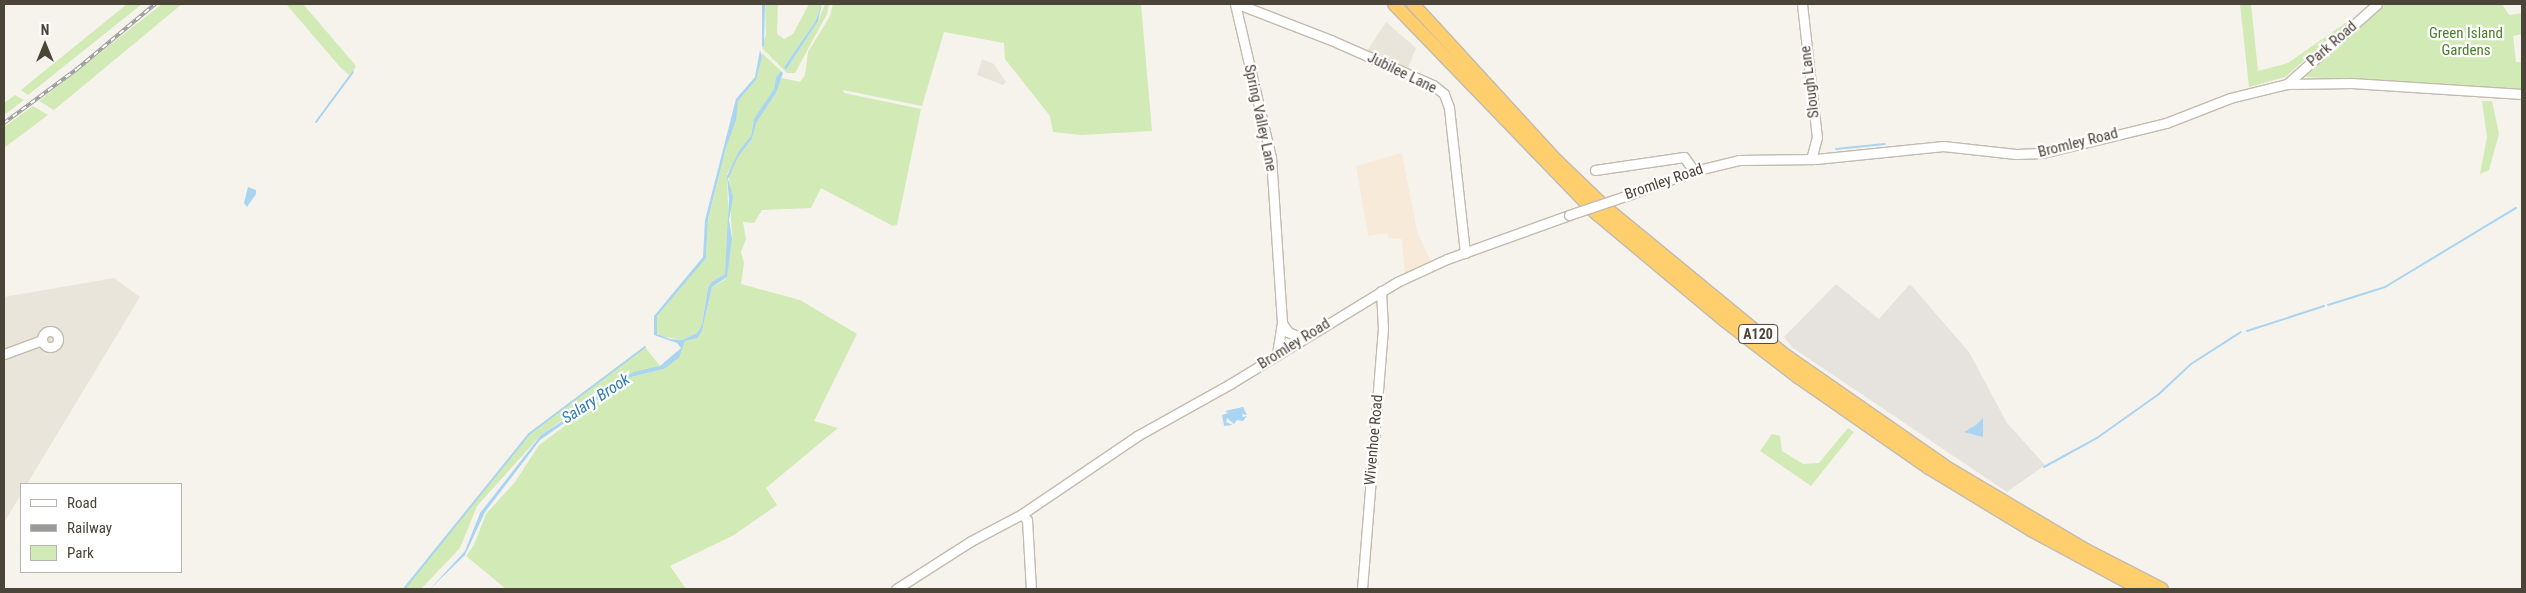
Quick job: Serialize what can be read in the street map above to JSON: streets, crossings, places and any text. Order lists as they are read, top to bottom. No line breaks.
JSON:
{"streets":{"highway":["A120"],"street":["Park Road","Jubilee Lane","Slough Lane","Spring Valley Lane","Bromley Road","Wivenhoe Road"]},"crossings":[["Park Road","Bromley Road"],["Jubilee Lane","Spring Valley Lane"],["Jubilee Lane","Bromley Road"],["Slough Lane","Bromley Road"],["Spring Valley Lane","Bromley Road"],["Bromley Road","Wivenhoe Road"]],"water":["Salary Brook"],"parks":["Green Island Gardens"],"legend":["Road","Railway","Park"],"north":"top"}
